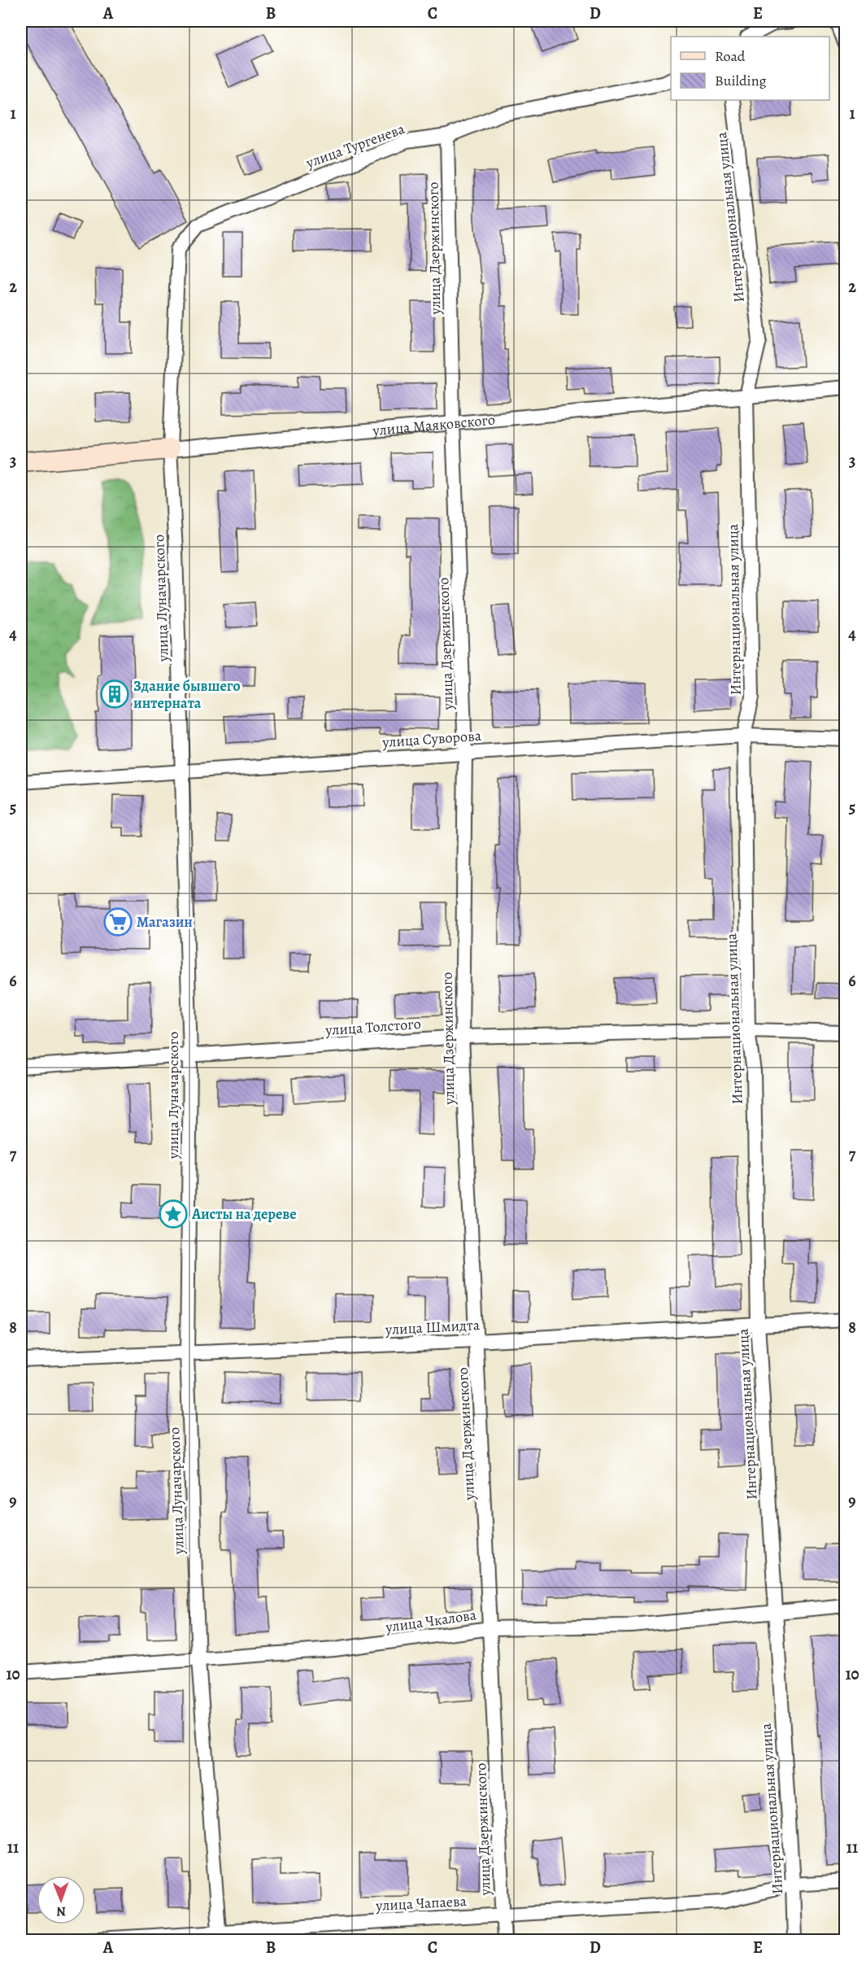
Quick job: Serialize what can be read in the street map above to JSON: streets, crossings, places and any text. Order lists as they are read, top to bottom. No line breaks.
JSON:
{"streets":{"street":["улица Тургенева","Интернациональная улица","улица Дзержинского","улица Маяковского","улица Луначарского","улица Суворова","улица Толстого","улица Шмидта","улица Чкалова","улица Чапаева"]},"crossings":[["улица Тургенева","улица Дзержинского"],["улица Тургенева","улица Луначарского"],["Интернациональная улица","улица Маяковского"],["Интернациональная улица","улица Суворова"],["Интернациональная улица","улица Толстого"],["Интернациональная улица","улица Шмидта"],["Интернациональная улица","улица Чкалова"],["Интернациональная улица","улица Чапаева"],["улица Дзержинского","улица Маяковского"],["улица Дзержинского","улица Суворова"],["улица Дзержинского","улица Толстого"],["улица Дзержинского","улица Шмидта"],["улица Дзержинского","улица Чкалова"],["улица Дзержинского","улица Чапаева"],["улица Маяковского","улица Луначарского"],["улица Луначарского","улица Суворова"],["улица Луначарского","улица Толстого"],["улица Луначарского","улица Шмидта"],["улица Луначарского","улица Чкалова"],["улица Луначарского","улица Чапаева"]],"places":{"building":["Здание бывшего интерната"],"supermarket":["Магазин"],"place":["Аисты на дереве"]},"legend":["Road","Building"],"north":"bottom","grid":{"columns":["A","B","C","D","E"],"rows":["1","2","3","4","5","6","7","8","9","10","11"]}}
